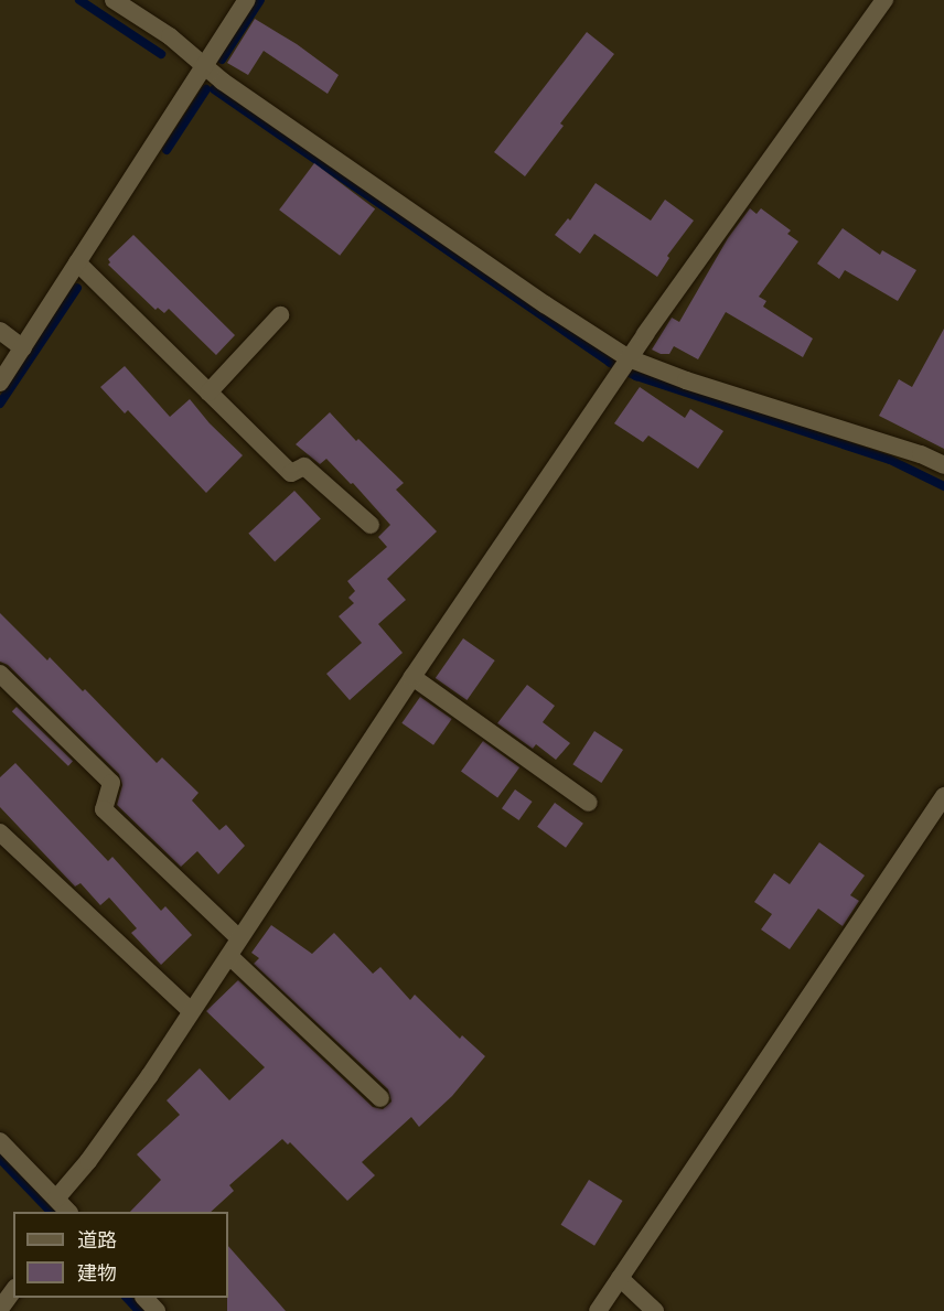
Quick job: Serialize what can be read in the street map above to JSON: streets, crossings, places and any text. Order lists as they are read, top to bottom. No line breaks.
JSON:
{"legend":["道路","建物"]}
